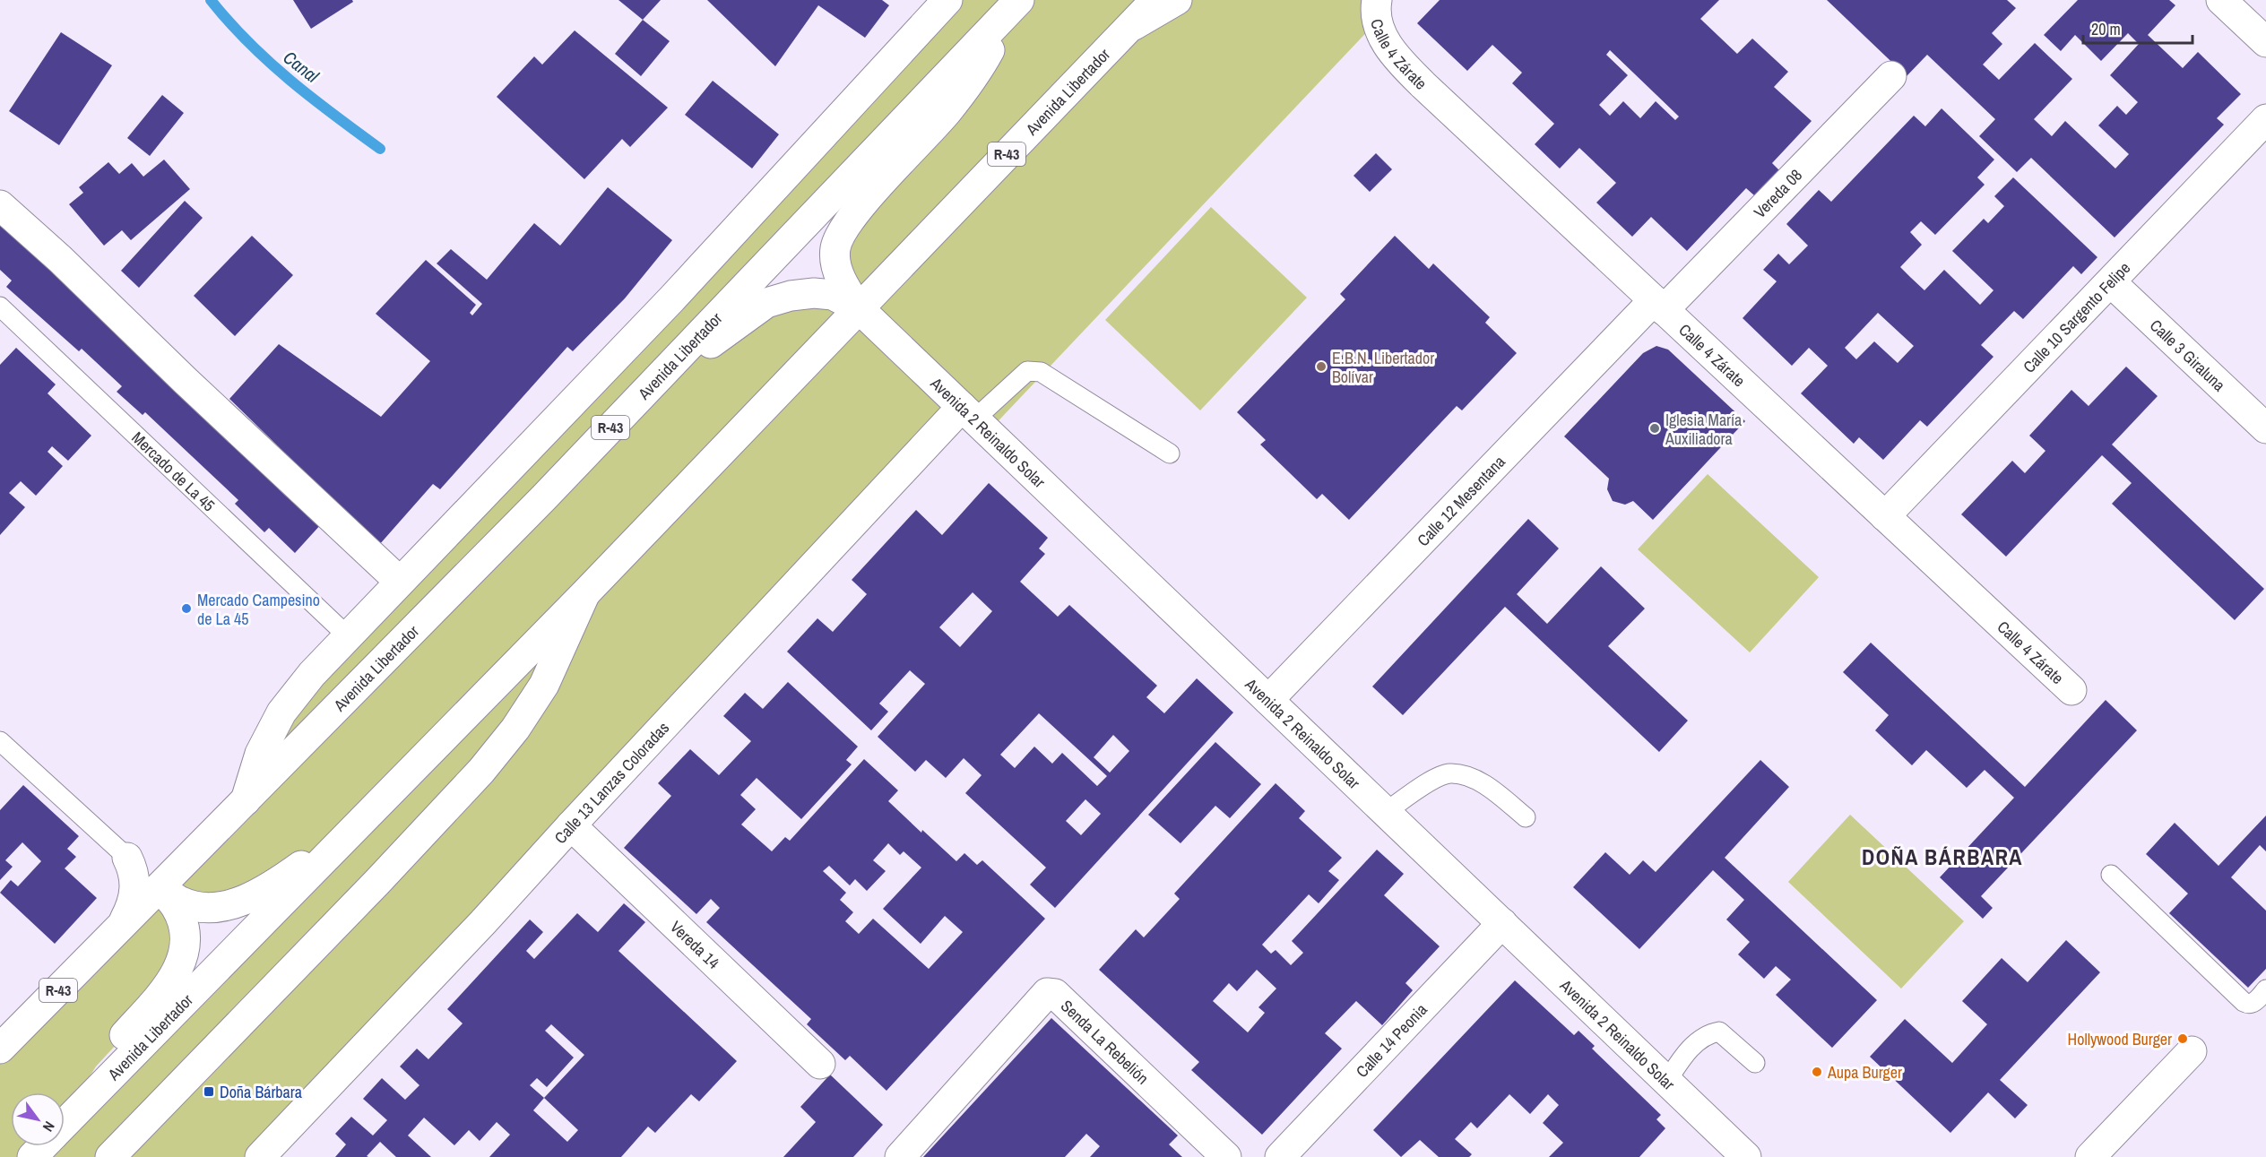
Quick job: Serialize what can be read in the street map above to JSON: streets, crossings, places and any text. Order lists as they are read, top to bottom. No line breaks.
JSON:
{"streets":{"street":["Calle 4 Zárate","Avenida Libertador","R-43","Vereda 08","Calle 10 Sargento Felipe","Calle 3 Giraluna","Avenida 2 Reinaldo Solar","Calle 12 Mesentana","Calle 13 Lanzas Coloradas","Vereda 14","Calle 14 Peonia","Senda La Rebelión"],"lane":["Mercado de La 45"]},"crossings":[["Calle 4 Zárate","Vereda 08"],["Calle 4 Zárate","Calle 10 Sargento Felipe"],["Calle 4 Zárate","Calle 12 Mesentana"],["Avenida Libertador","R-43"],["Avenida Libertador","Avenida 2 Reinaldo Solar"],["Avenida Libertador","Mercado de La 45"],["Vereda 08","Calle 12 Mesentana"],["Calle 10 Sargento Felipe","Calle 3 Giraluna"],["Avenida 2 Reinaldo Solar","Calle 12 Mesentana"],["Avenida 2 Reinaldo Solar","Calle 13 Lanzas Coloradas"],["Avenida 2 Reinaldo Solar","Calle 14 Peonia"],["Calle 13 Lanzas Coloradas","Vereda 14"]],"districts":["DOÑA BÁRBARA"],"water":["Canal"],"places":{"other":["E.B.N. Libertador Bolívar","Iglesia María Auxiliadora","Mercado Campesino de La 45","Hollywood Burger","Aupa Burger"],"transit":["Doña Bárbara"]},"scale_bar":"20 m","north":"bottom right"}
